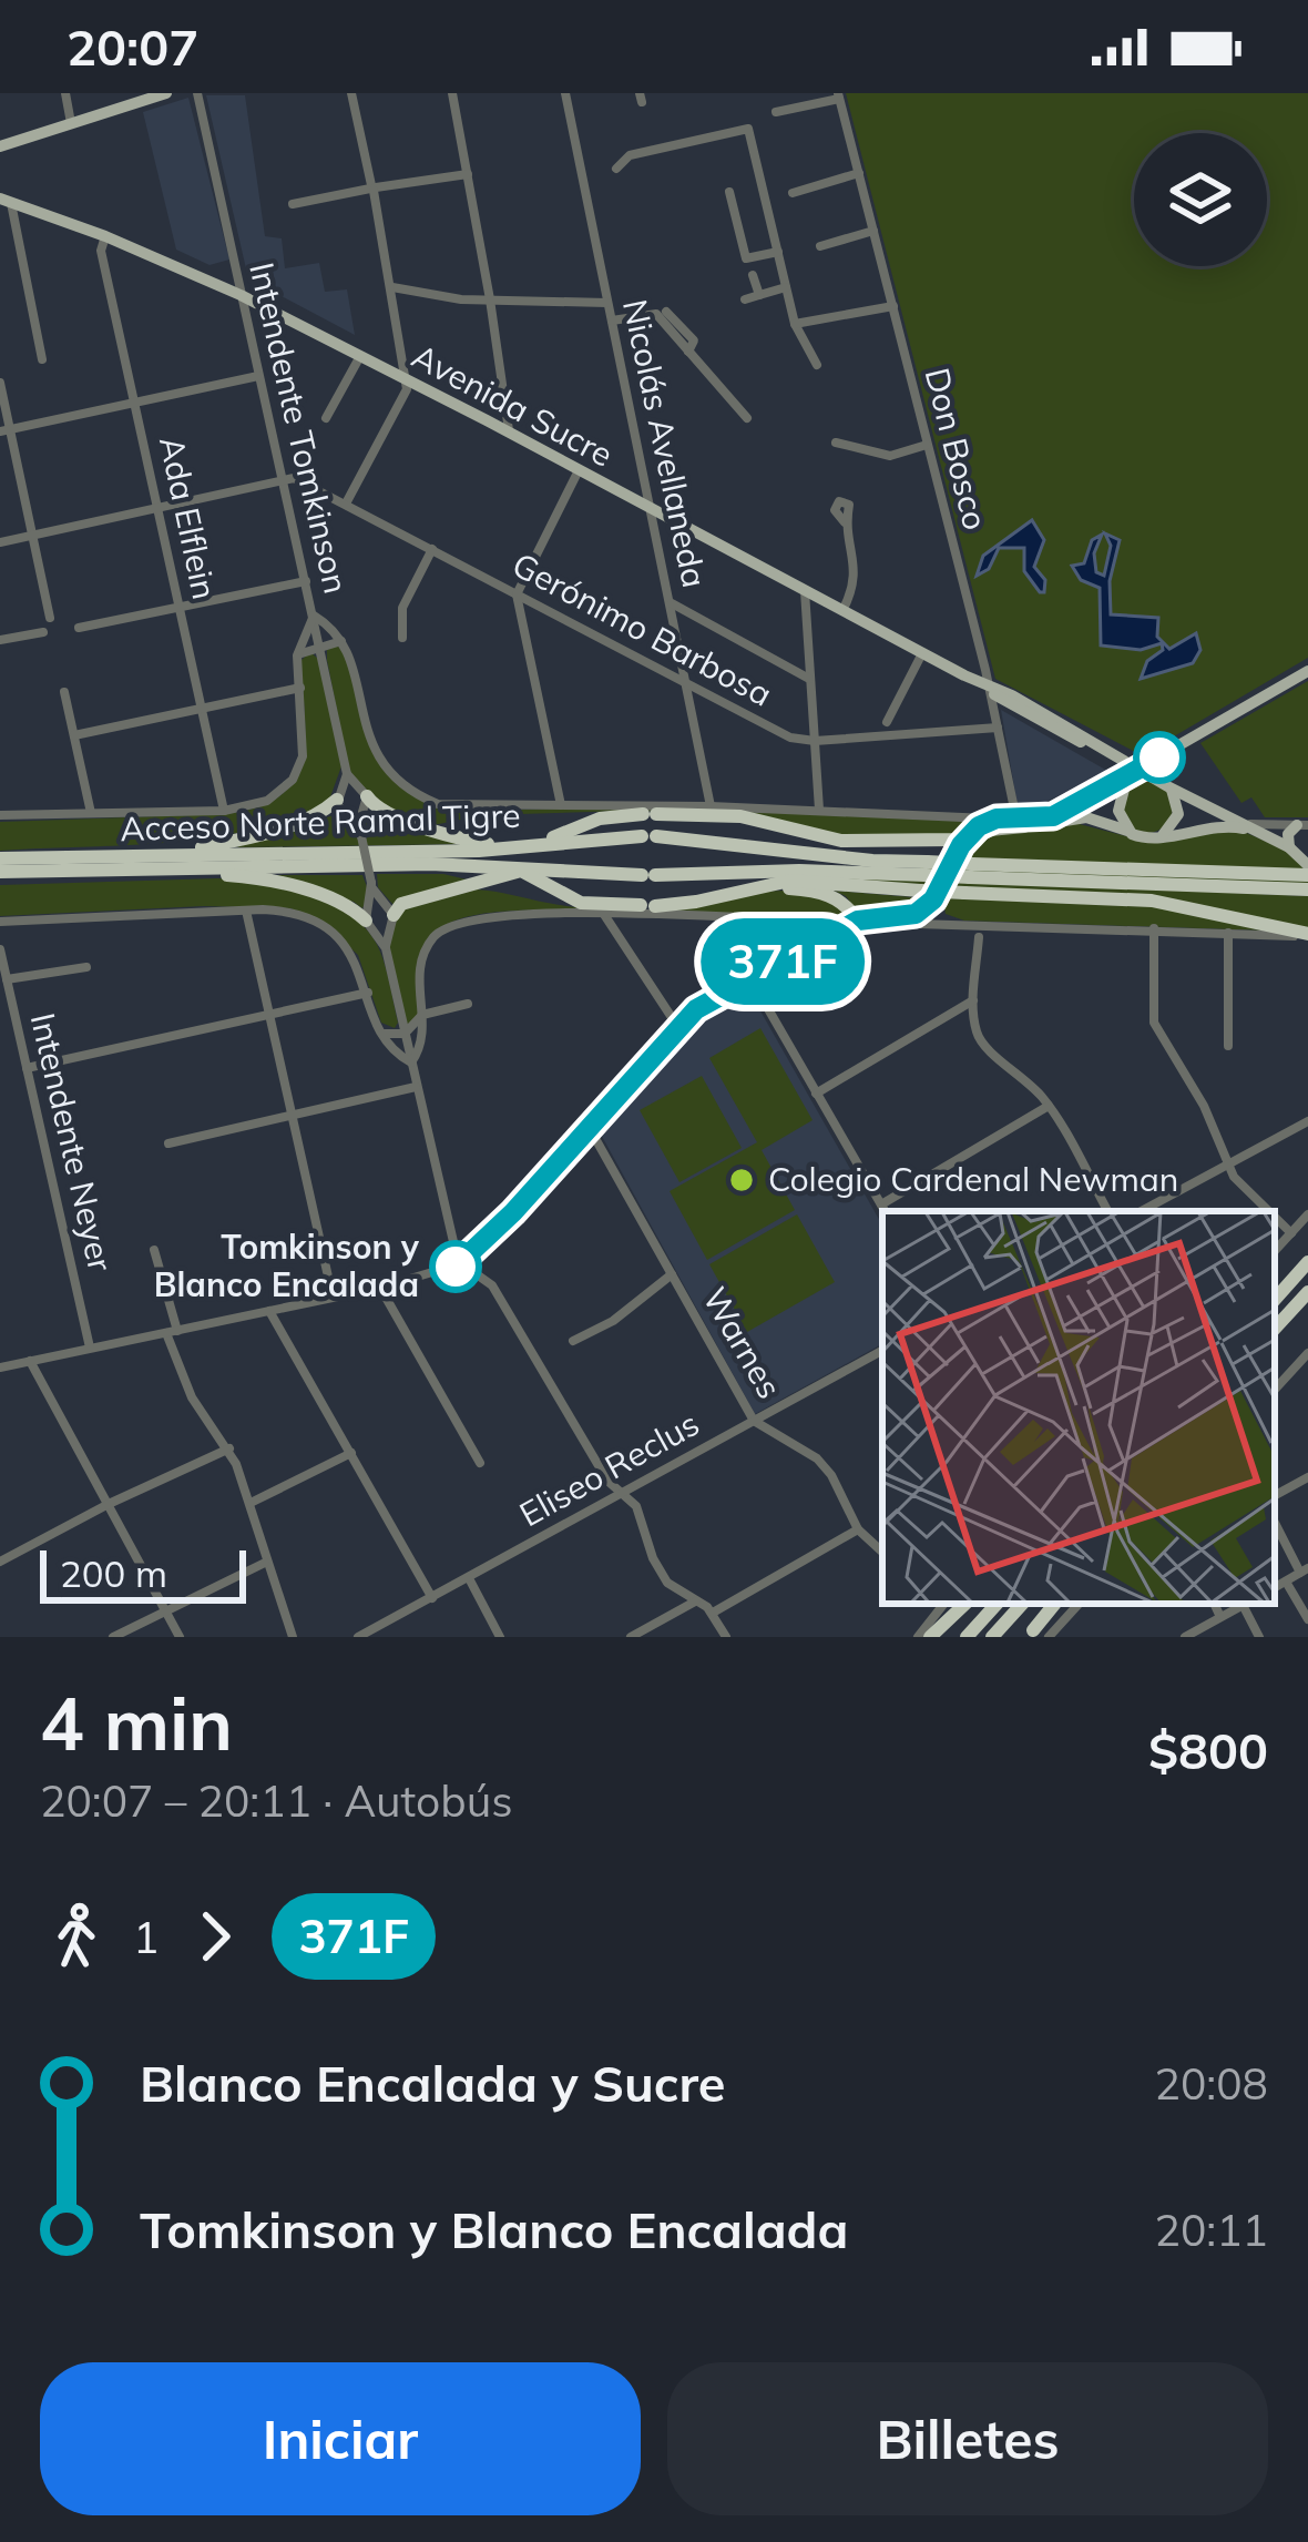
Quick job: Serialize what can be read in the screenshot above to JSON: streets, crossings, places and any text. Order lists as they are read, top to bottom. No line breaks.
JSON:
{"streets":{"highway":["Acceso Norte Ramal Tigre"],"main road":["Avenida Sucre"],"street":["Intendente Tomkinson","Nicolás Avellaneda","Don Bosco","Ada Elflein","Gerónimo Barbosa","Intendente Neyer","Warnes","Eliseo Reclus"]},"crossings":[["Avenida Sucre","Intendente Tomkinson"],["Avenida Sucre","Nicolás Avellaneda"],["Avenida Sucre","Don Bosco"],["Avenida Sucre","Ada Elflein"],["Intendente Tomkinson","Gerónimo Barbosa"],["Nicolás Avellaneda","Gerónimo Barbosa"],["Don Bosco","Gerónimo Barbosa"],["Warnes","Eliseo Reclus"]],"places":["Colegio Cardenal Newman","Tomkinson y Blanco Encalada"],"lines":["bus line 371F"],"scale_bar":"200 m","page":{"status":"20:07","on_map":"371F","scale":"200 m","heading":["4 min","20:07 – 20:11 · Autobús","$800"],"legs":["1","371F"],"list":[{"name":"Blanco Encalada y Sucre","value":"20:08"},{"name":"Tomkinson y Blanco Encalada","value":"20:11"}],"buttons":["Iniciar","Billetes"]}}
